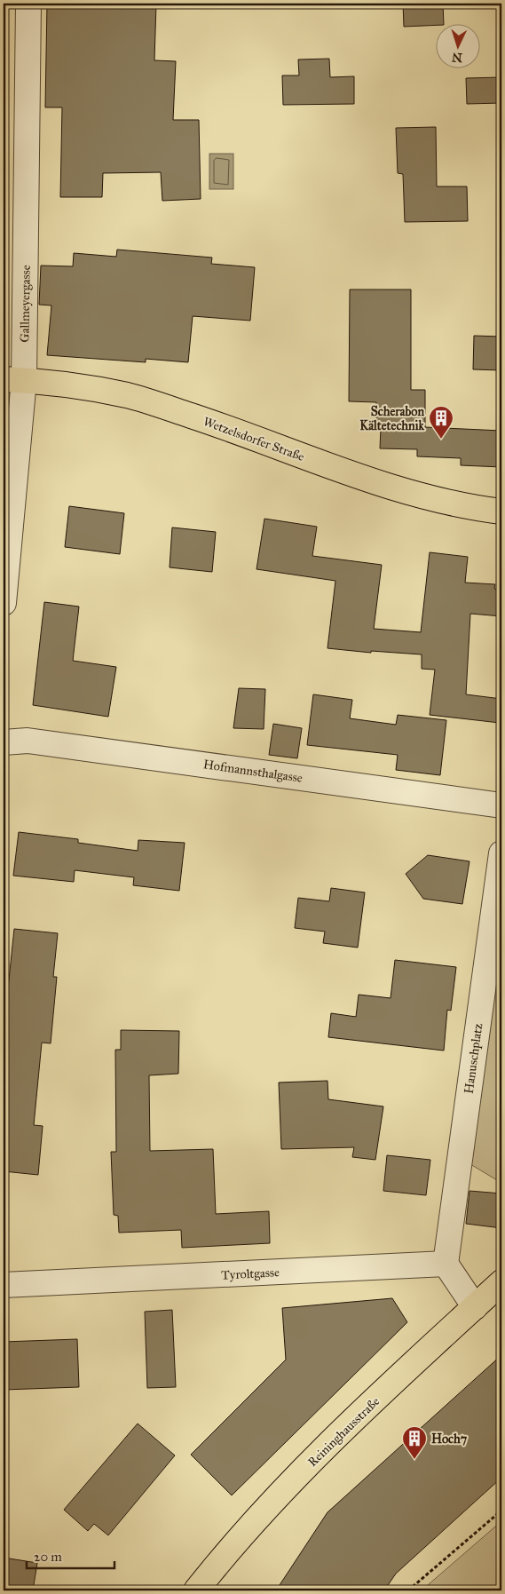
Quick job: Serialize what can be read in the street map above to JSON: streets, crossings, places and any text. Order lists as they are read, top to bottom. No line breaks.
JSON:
{"streets":{"main road":["Wetzelsdorfer Straße","Reininghausstraße"],"street":["Gallmeyergasse","Hofmannsthalgasse","Hanuschplatz","Tyroltgasse"]},"crossings":[["Gallmeyergasse","Wetzelsdorfer Straße"],["Hanuschplatz","Tyroltgasse"]],"places":{"building":["Scherabon Kältetechnik","Hoch7"]},"scale_bar":"20 m","north":"bottom"}
